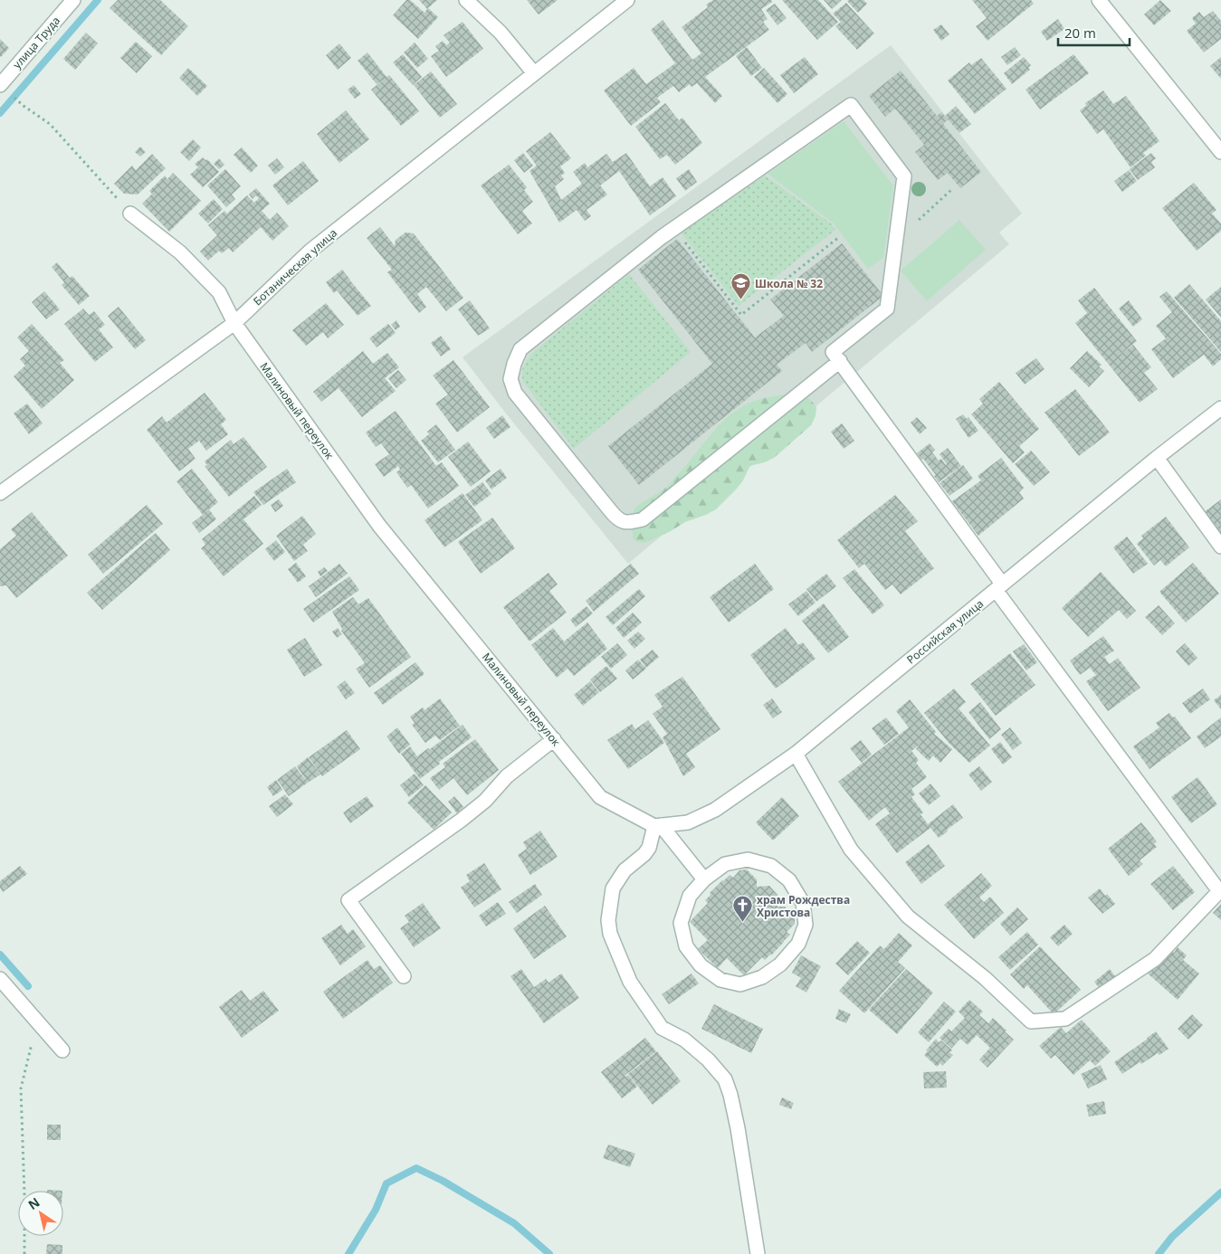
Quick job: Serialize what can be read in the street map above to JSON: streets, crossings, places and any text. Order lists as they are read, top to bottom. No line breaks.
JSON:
{"streets":{"street":["улица Труда","Ботаническая улица","Малиновый переулок","Российская улица"]},"crossings":[["Ботаническая улица","Малиновый переулок"],["Малиновый переулок","Российская улица"]],"places":{"school or university":["Школа № 32"],"church":["храм Рождества Христова"]},"scale_bar":"20 m","north":"top left"}
